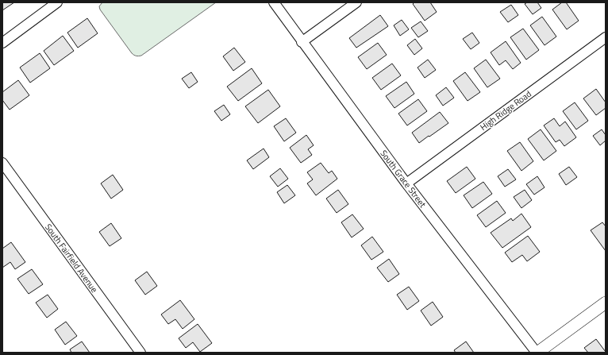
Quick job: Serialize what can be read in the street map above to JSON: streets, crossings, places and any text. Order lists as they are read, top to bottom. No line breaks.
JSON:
{"streets":{"street":["High Ridge Road","South Grace Street","South Fairfield Avenue"]},"crossings":[["High Ridge Road","South Grace Street"]]}
